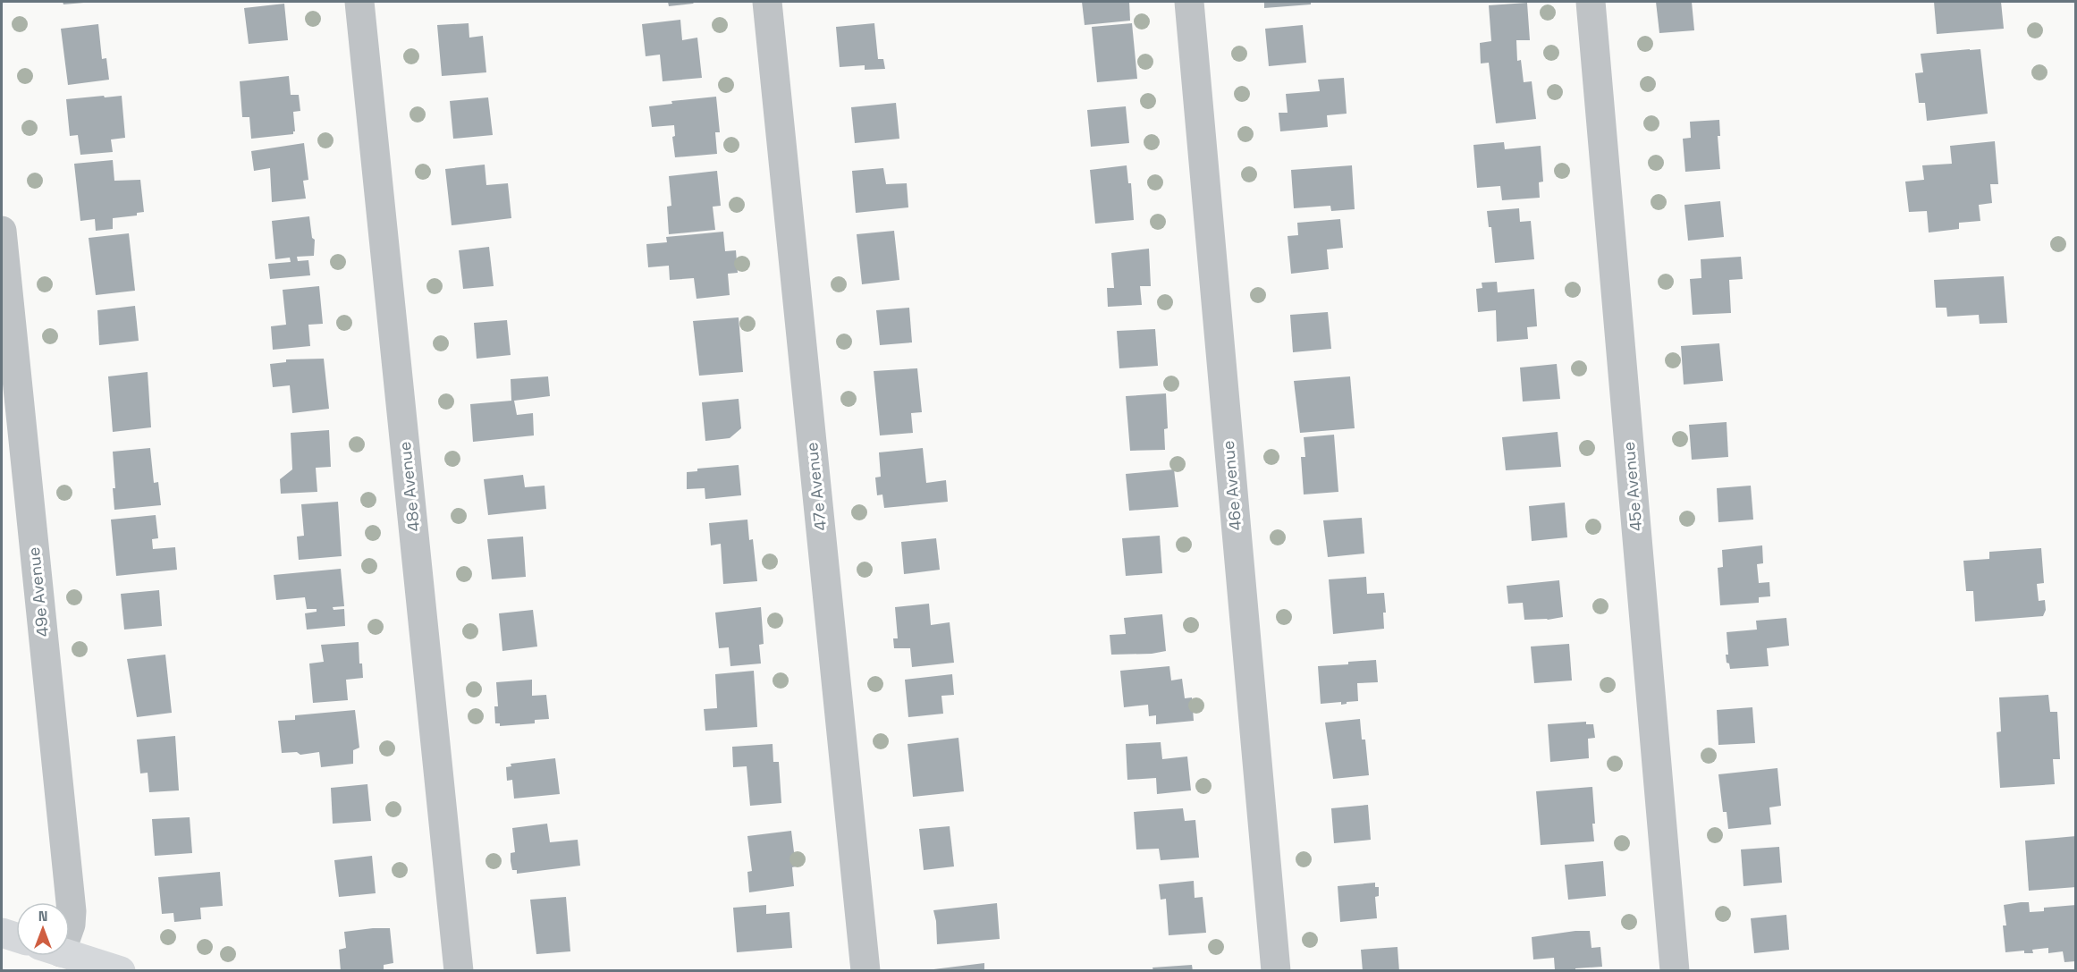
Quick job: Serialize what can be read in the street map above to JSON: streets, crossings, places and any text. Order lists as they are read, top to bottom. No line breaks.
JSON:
{"streets":{"street":["46e Avenue","48e Avenue","47e Avenue","45e Avenue","49e Avenue"]},"north":"top"}
